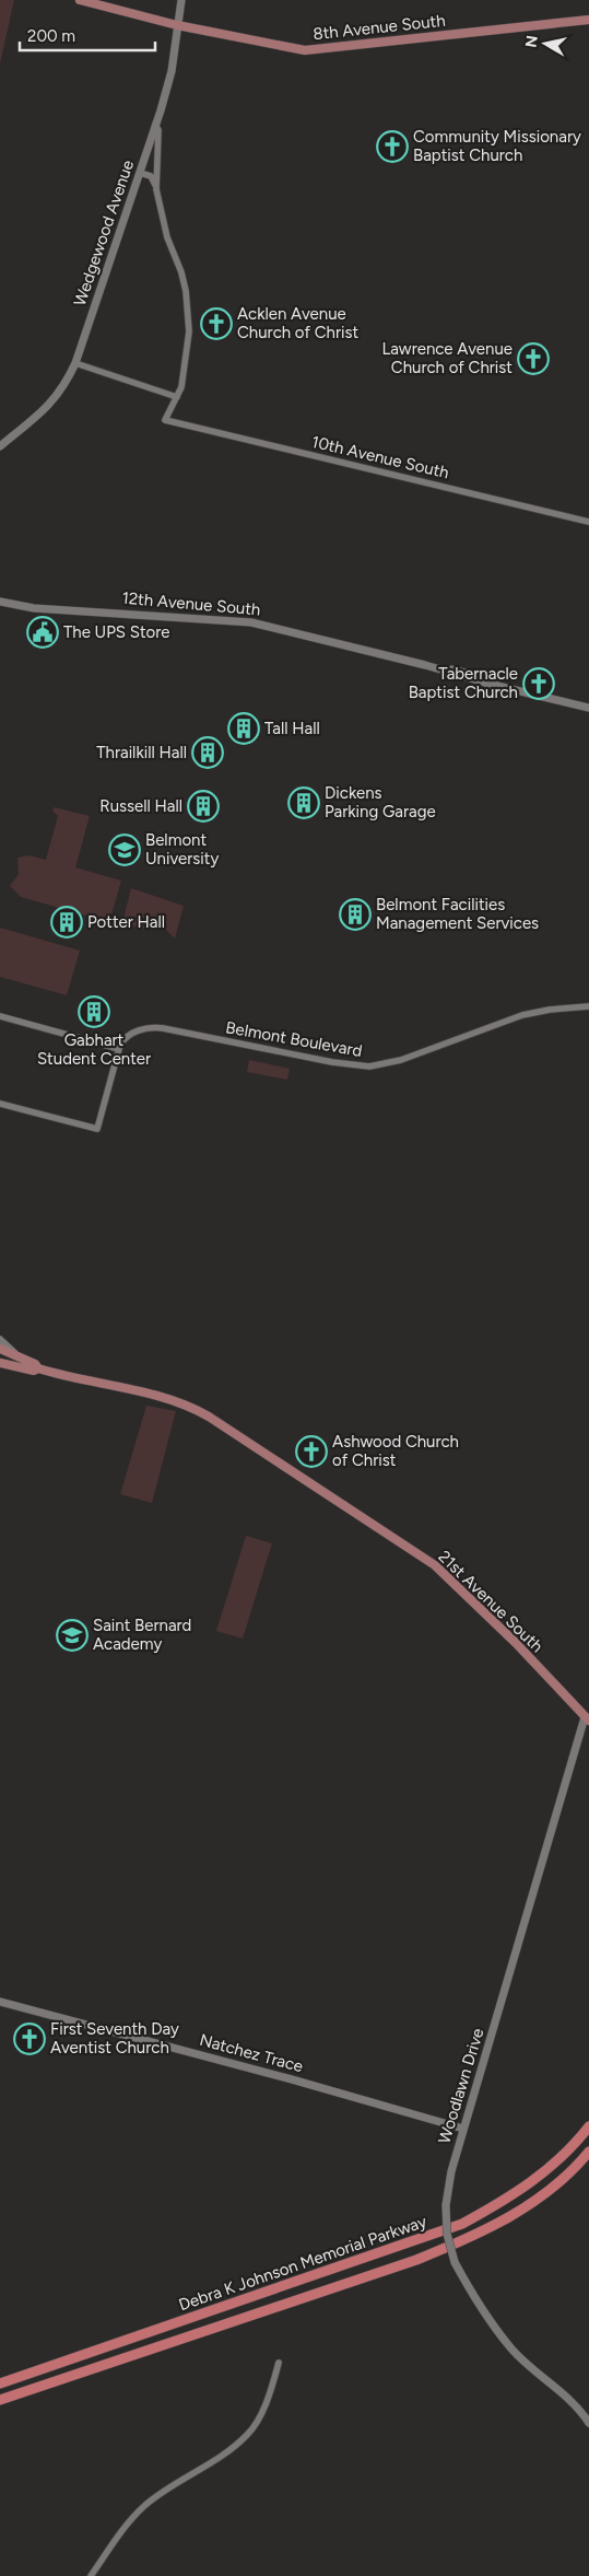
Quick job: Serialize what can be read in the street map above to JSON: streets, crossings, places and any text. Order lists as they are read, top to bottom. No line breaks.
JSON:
{"streets":{"highway":["Debra K Johnson Memorial Parkway"],"main road":["8th Avenue South","Wedgewood Avenue","12th Avenue South","21st Avenue South","Natchez Trace","Woodlawn Drive"],"street":["10th Avenue South","Belmont Boulevard"]},"crossings":[["8th Avenue South","Wedgewood Avenue"],["21st Avenue South","Woodlawn Drive"],["Natchez Trace","Woodlawn Drive"]],"places":{"church":["Community Missionary Baptist Church","Acklen Avenue Church of Christ","Lawrence Avenue Church of Christ","Tabernacle Baptist Church","Ashwood Church of Christ","First Seventh Day Aventist Church"],"public building":["The UPS Store"],"building":["Tall Hall","Thrailkill Hall","Dickens Parking Garage","Russell Hall","Belmont Facilities Management Services","Potter Hall","Gabhart Student Center"],"school or university":["Belmont University","Saint Bernard Academy"]},"scale_bar":"200 m","north":"left"}
